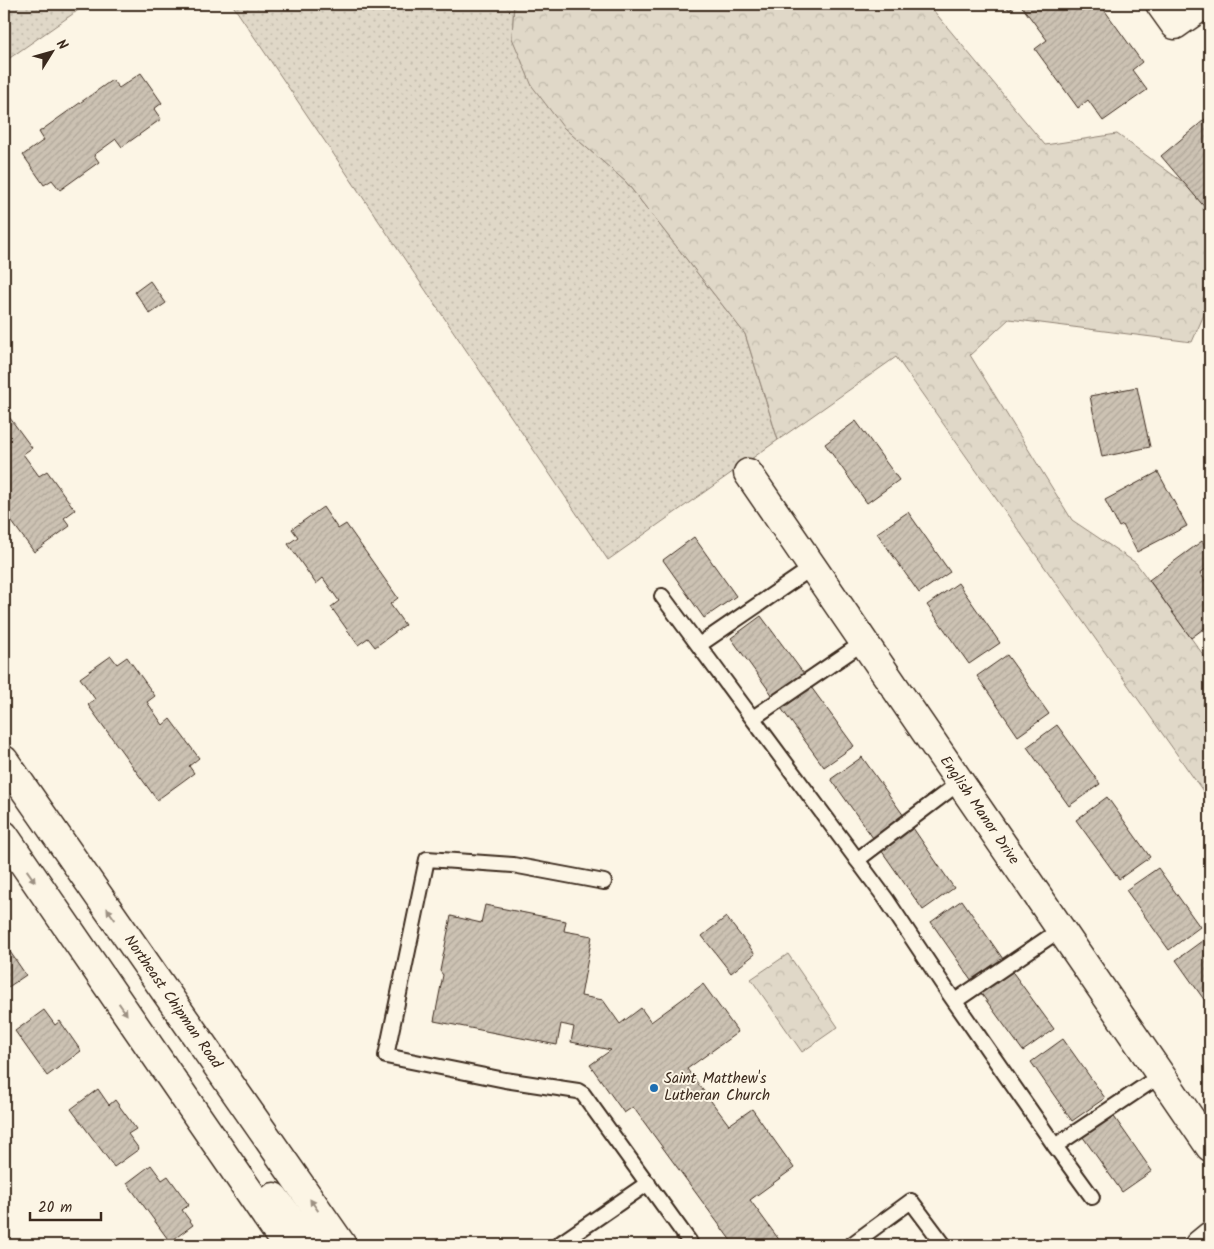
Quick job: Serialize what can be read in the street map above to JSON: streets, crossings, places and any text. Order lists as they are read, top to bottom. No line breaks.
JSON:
{"streets":{"main road":["English Manor Drive","Northeast Chipman Road"]},"places":["Saint Matthew's Lutheran Church"],"scale_bar":"20 m","north":"top right"}
